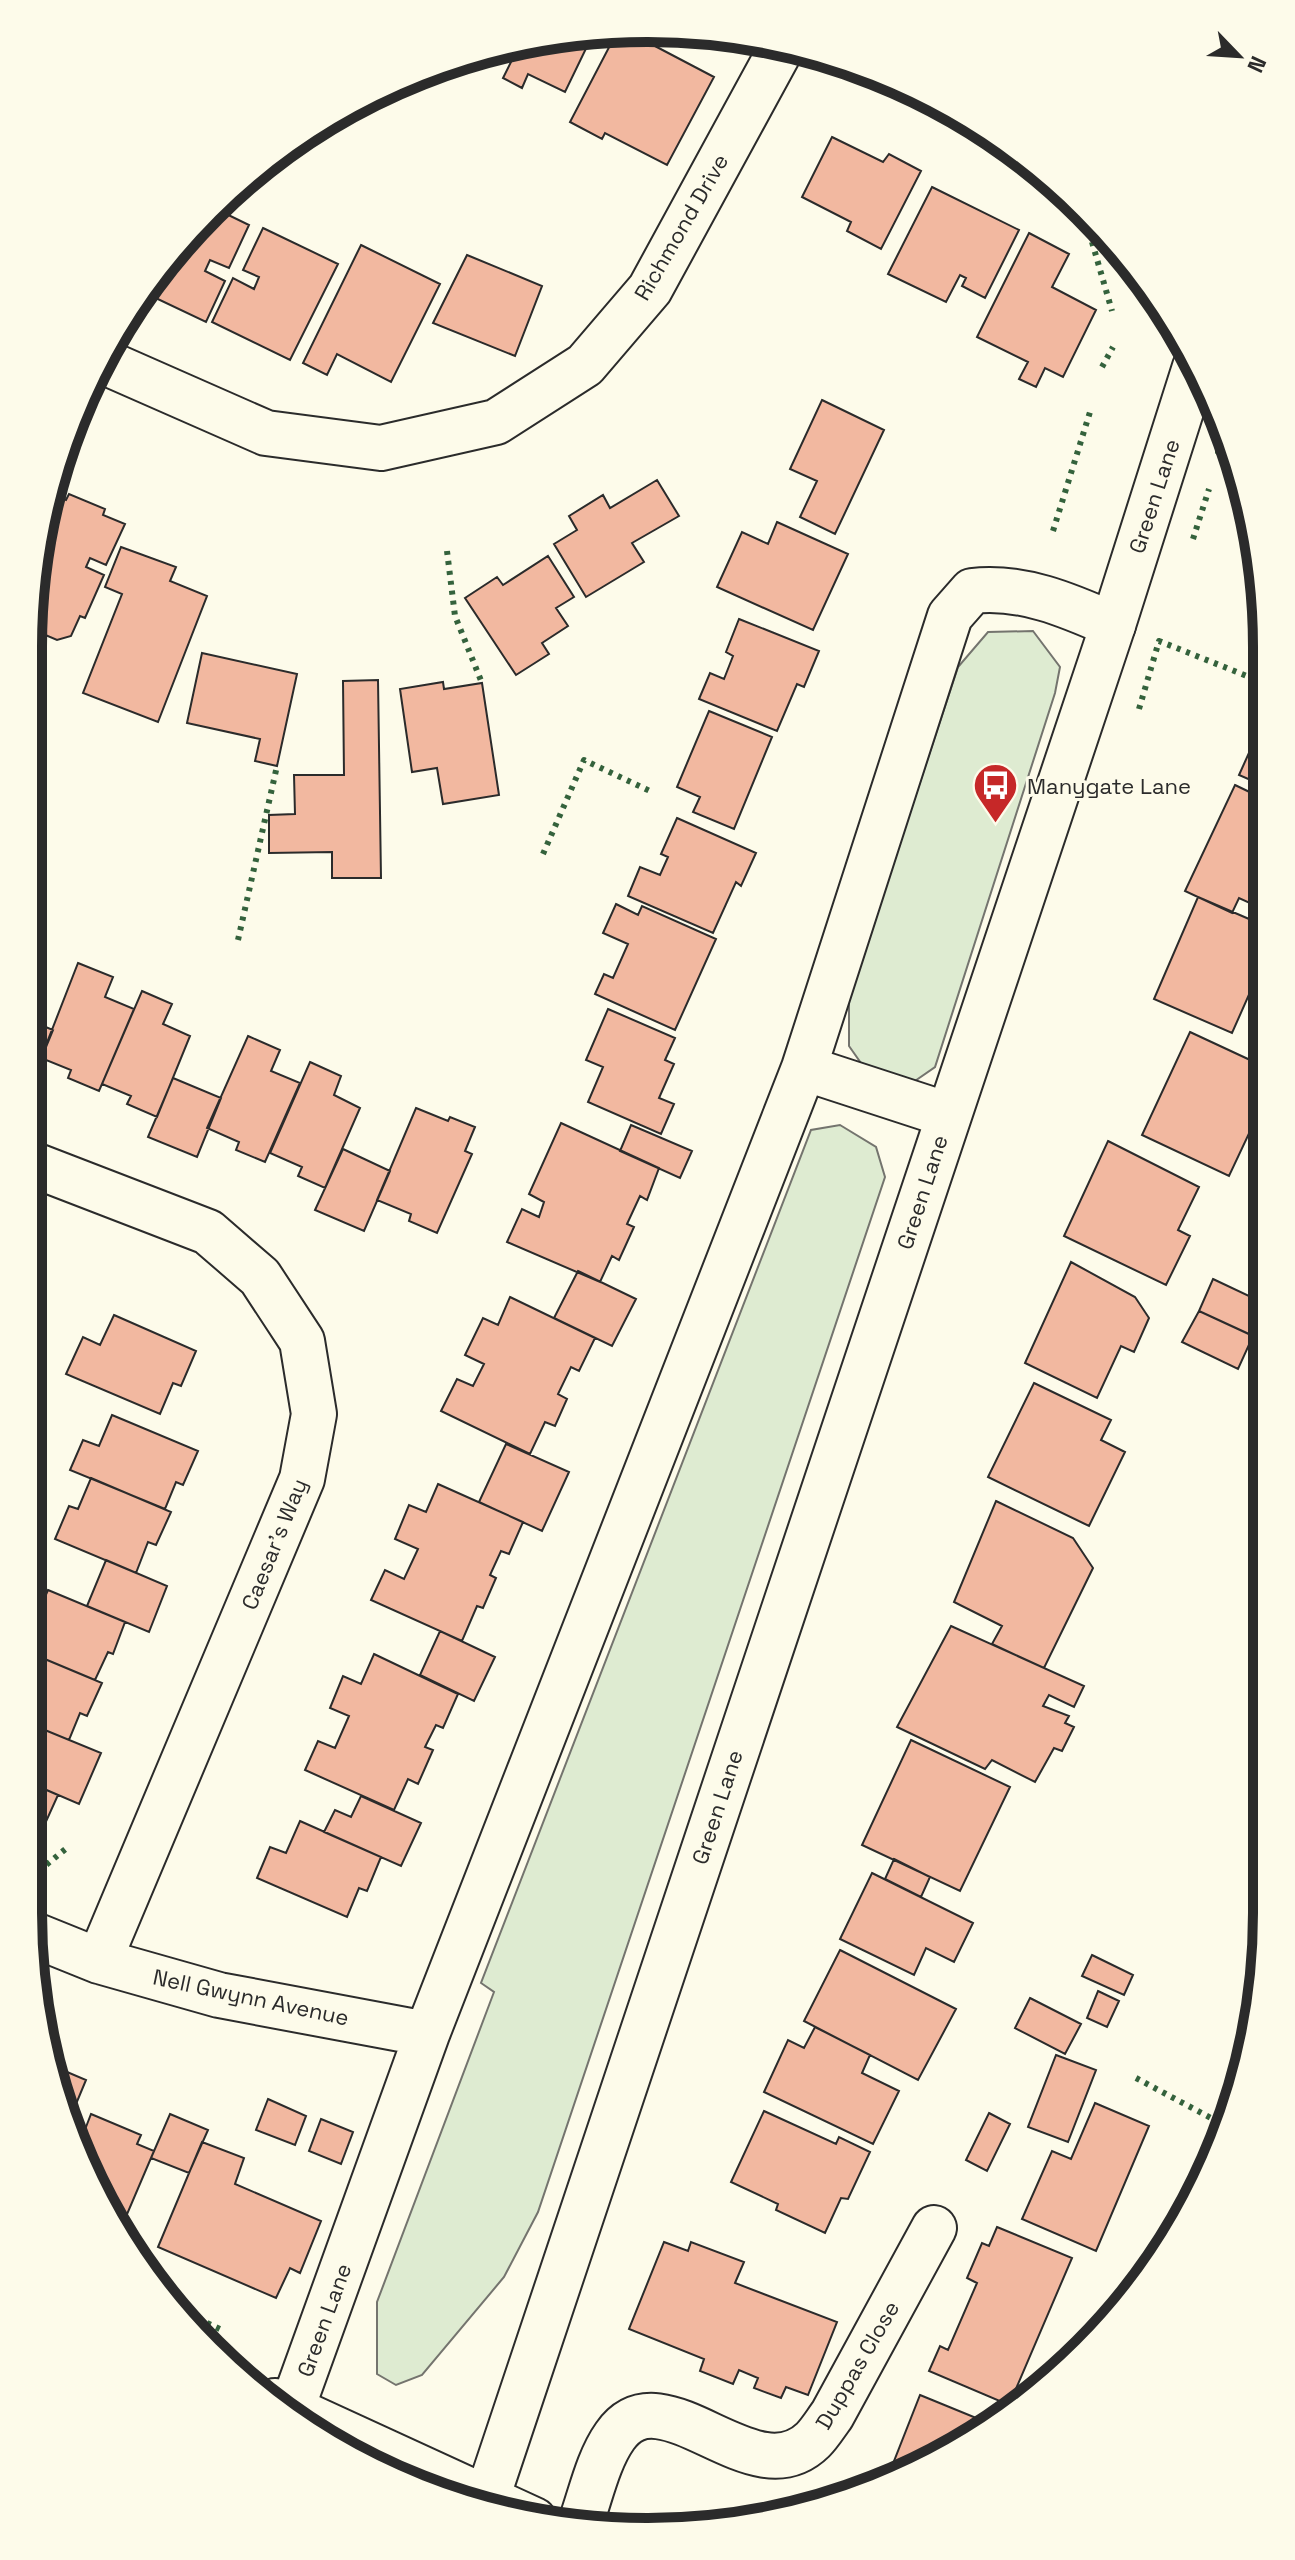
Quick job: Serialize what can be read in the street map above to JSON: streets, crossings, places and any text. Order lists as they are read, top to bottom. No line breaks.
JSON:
{"streets":{"street":["Richmond Drive","Green Lane","Caesar's Way","Nell Gwynn Avenue","Duppas Close"]},"crossings":[["Green Lane","Nell Gwynn Avenue"],["Caesar's Way","Nell Gwynn Avenue"]],"places":{"bus stop":["Manygate Lane"]},"north":"bottom right"}
